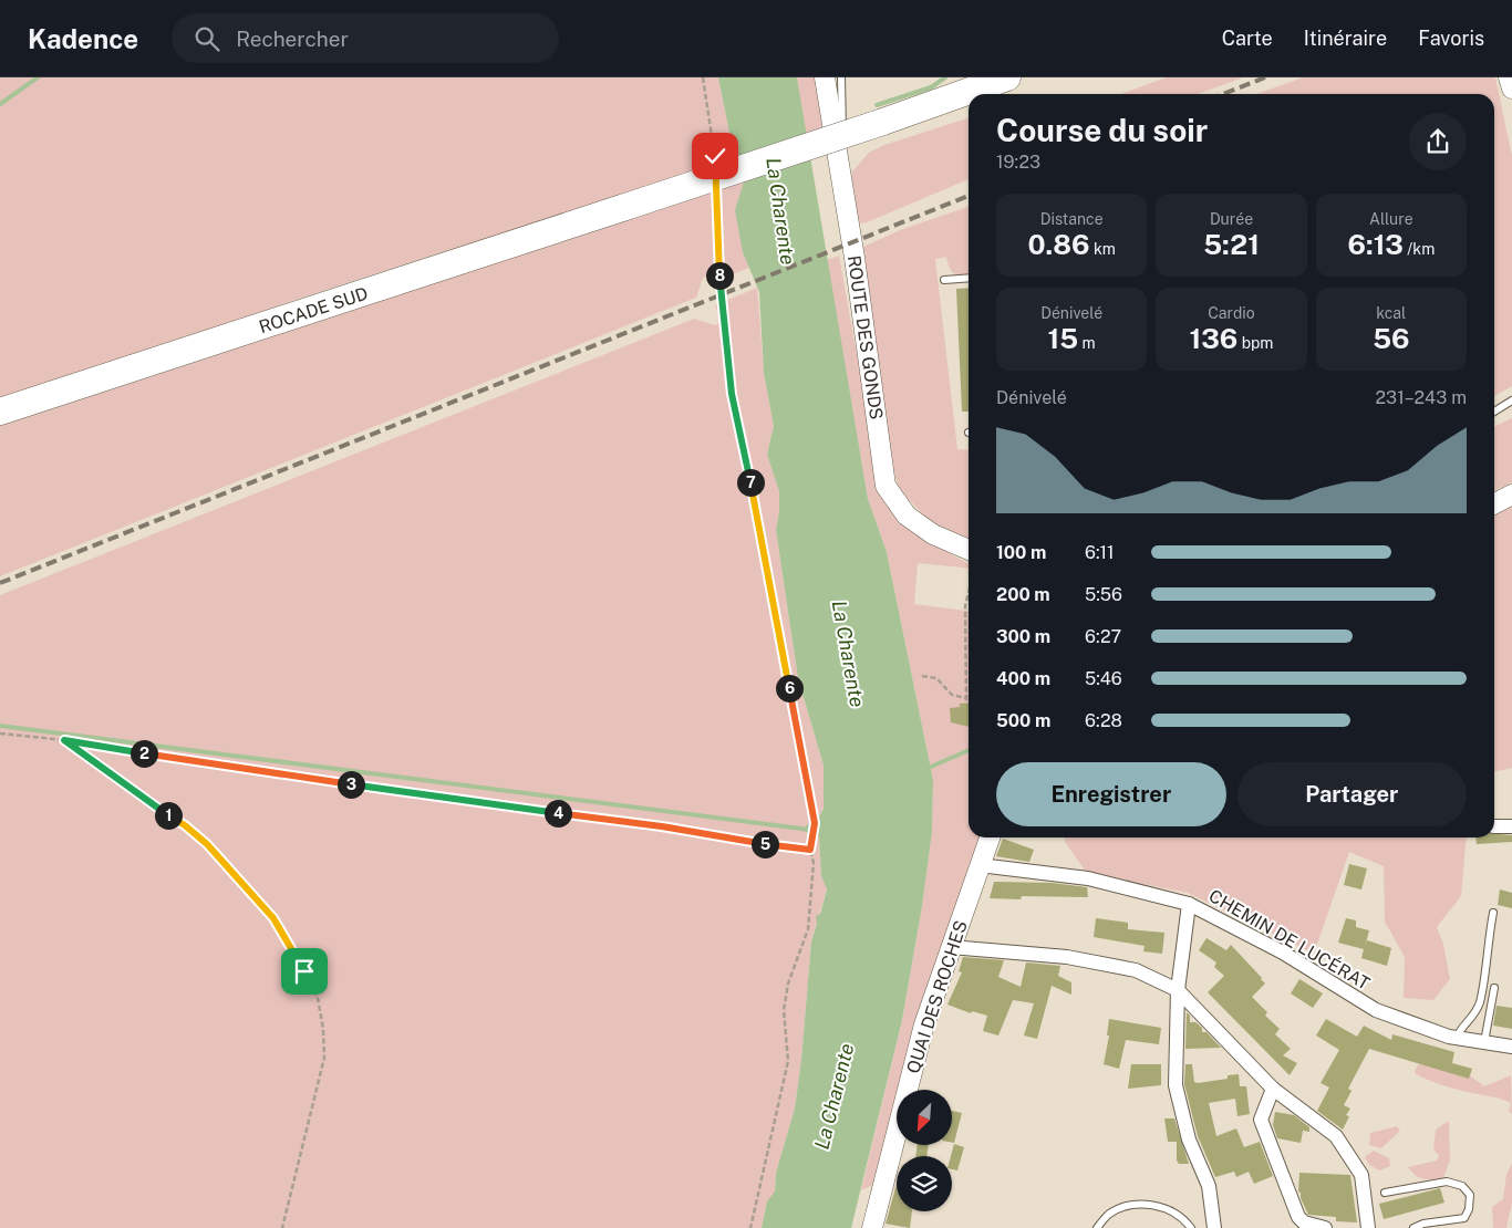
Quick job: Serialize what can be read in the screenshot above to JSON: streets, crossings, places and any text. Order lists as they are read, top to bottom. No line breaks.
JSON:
{"streets":{"highway":["ROCADE SUD"],"street":["ROUTE DES GONDS","CHEMIN DE LUCÉRAT","QUAI DES ROCHES"]},"crossings":[["CHEMIN DE LUCÉRAT","QUAI DES ROCHES"]],"water":["La Charente"],"north":"bottom left","page":{"header":"Kadence","search":"Rechercher","nav":["Carte","Itinéraire","Favoris"],"heading":["Course du soir","19:23"],"stats":[["Distance","0.86 km"],["Durée","5:21"],["Allure","6:13 /km"],["Dénivelé","15 m"],["Cardio","136 bpm"],["kcal","56"]],"pins":["8","7","6","2","3","4","1","5"],"chart":["Dénivelé","231–243 m"],"list":[{"name":"100 m","note":"6:11"},{"name":"200 m","note":"5:56"},{"name":"300 m","note":"6:27"},{"name":"400 m","note":"5:46"},{"name":"500 m","note":"6:28"}],"buttons":["Enregistrer","Partager"]}}
